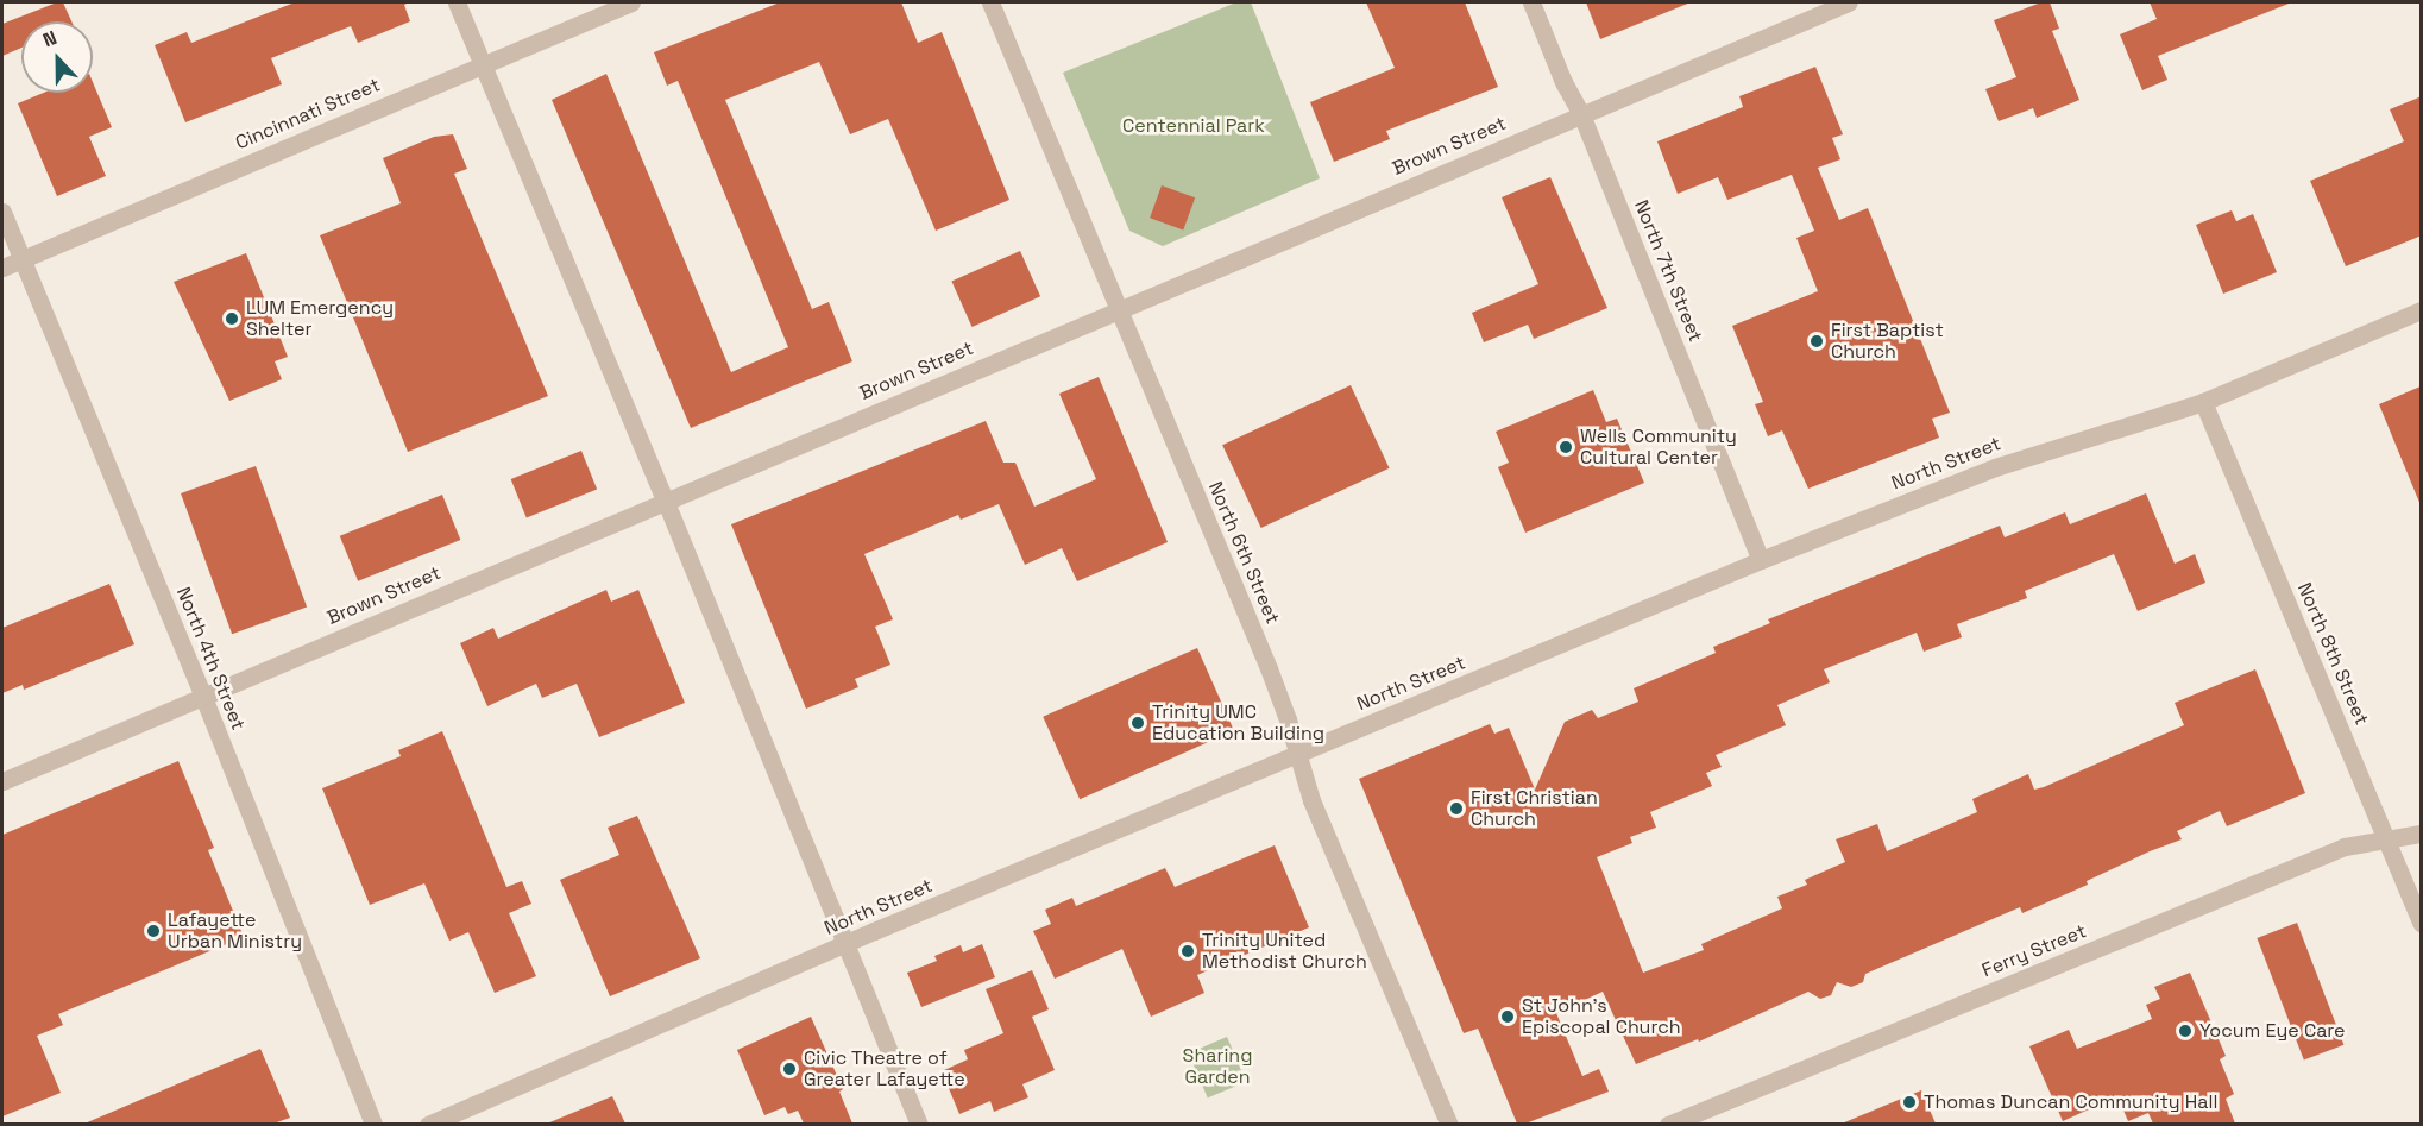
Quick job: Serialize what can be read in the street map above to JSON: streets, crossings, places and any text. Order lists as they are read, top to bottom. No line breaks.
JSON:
{"streets":{"street":["Cincinnati Street","Brown Street","North 7th Street","North Street","North 6th Street","North 8th Street","North 4th Street","Ferry Street"]},"crossings":[["Cincinnati Street","North 4th Street"],["Brown Street","North 7th Street"],["Brown Street","North 6th Street"],["Brown Street","North 4th Street"],["North 7th Street","North Street"],["North Street","North 6th Street"],["North Street","North 8th Street"],["North 8th Street","Ferry Street"]],"parks":["Centennial Park","Sharing Garden"],"places":["LUM Emergency Shelter","First Baptist Church","Wells Community Cultural Center","Trinity UMC Education Building","First Christian Church","Lafayette Urban Ministry","Trinity United Methodist Church","St John's Episcopal Church","Yocum Eye Care","Civic Theatre of Greater Lafayette","Thomas Duncan Community Hall"],"north":"top"}
